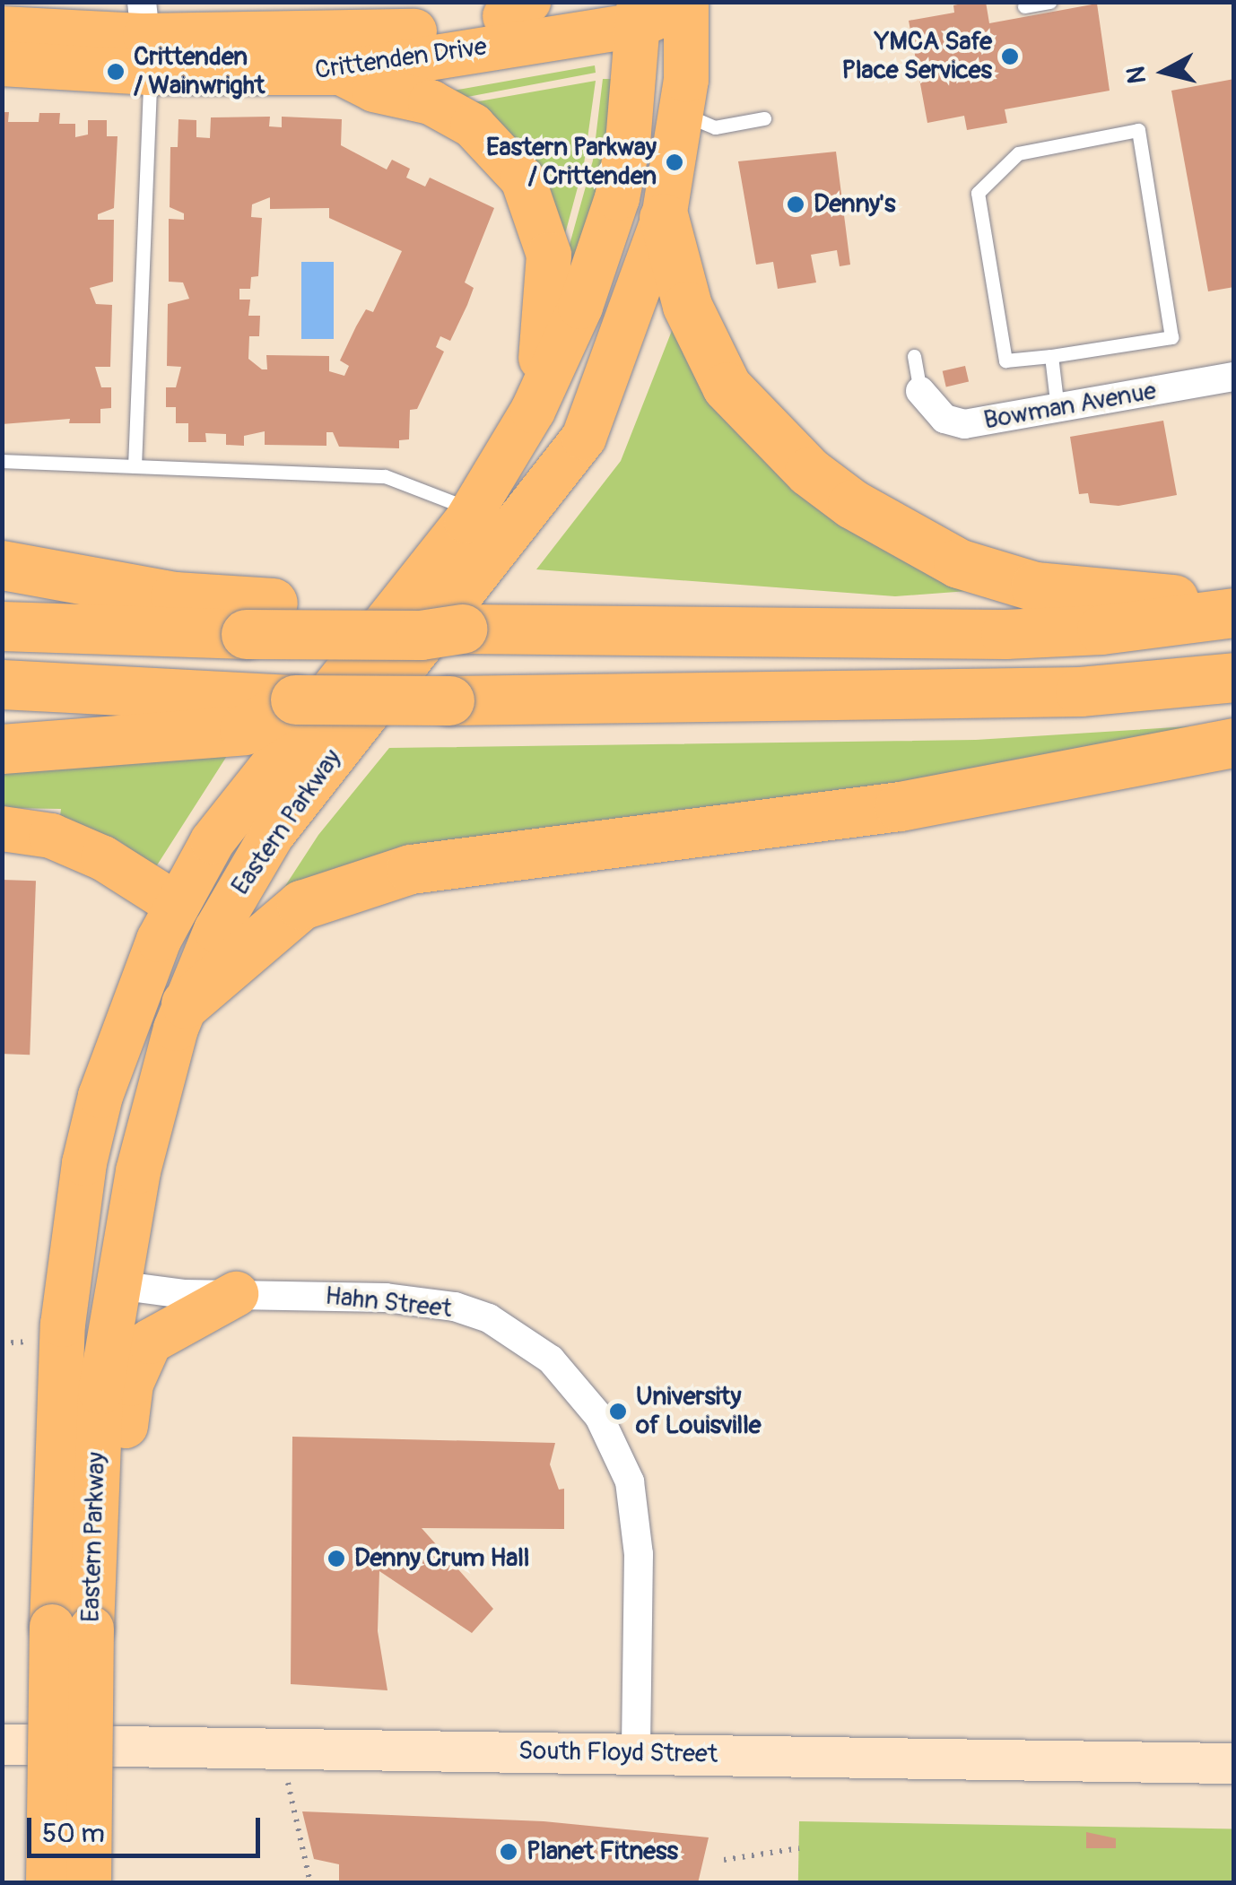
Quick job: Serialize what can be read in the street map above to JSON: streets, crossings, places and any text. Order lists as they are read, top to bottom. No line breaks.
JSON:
{"streets":{"main road":["Crittenden Drive","Eastern Parkway"],"street":["Bowman Avenue","Hahn Street","South Floyd Street"]},"crossings":[["Crittenden Drive","Eastern Parkway"],["Eastern Parkway","Hahn Street"],["Hahn Street","South Floyd Street"]],"places":["YMCA Safe Place Services","Crittenden / Wainwright","Eastern Parkway / Crittenden","Denny's","University of Louisville","Denny Crum Hall","Planet Fitness"],"scale_bar":"50 m","north":"left"}
